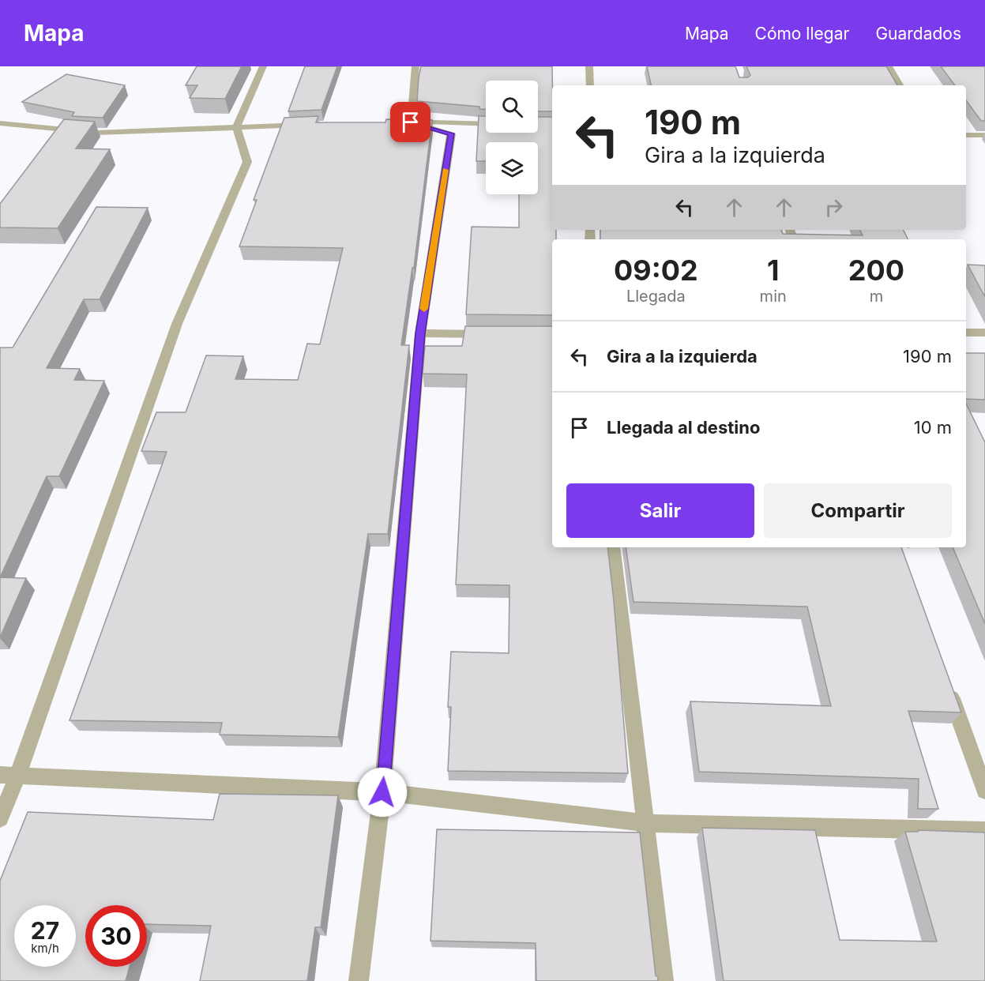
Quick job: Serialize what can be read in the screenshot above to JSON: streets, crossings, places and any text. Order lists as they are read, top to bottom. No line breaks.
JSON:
{"page":{"header":"Mapa","nav":["Mapa","Cómo llegar","Guardados"],"turn":["190 m","Gira a la izquierda"],"eta":["09:02","Llegada","1","min","200","m"],"list":[{"name":"Gira a la izquierda","value":"190 m"},{"name":"Llegada al destino","value":"10 m"}],"buttons":["Salir","Compartir"],"speed":"27 km/h","limit":"30"}}
